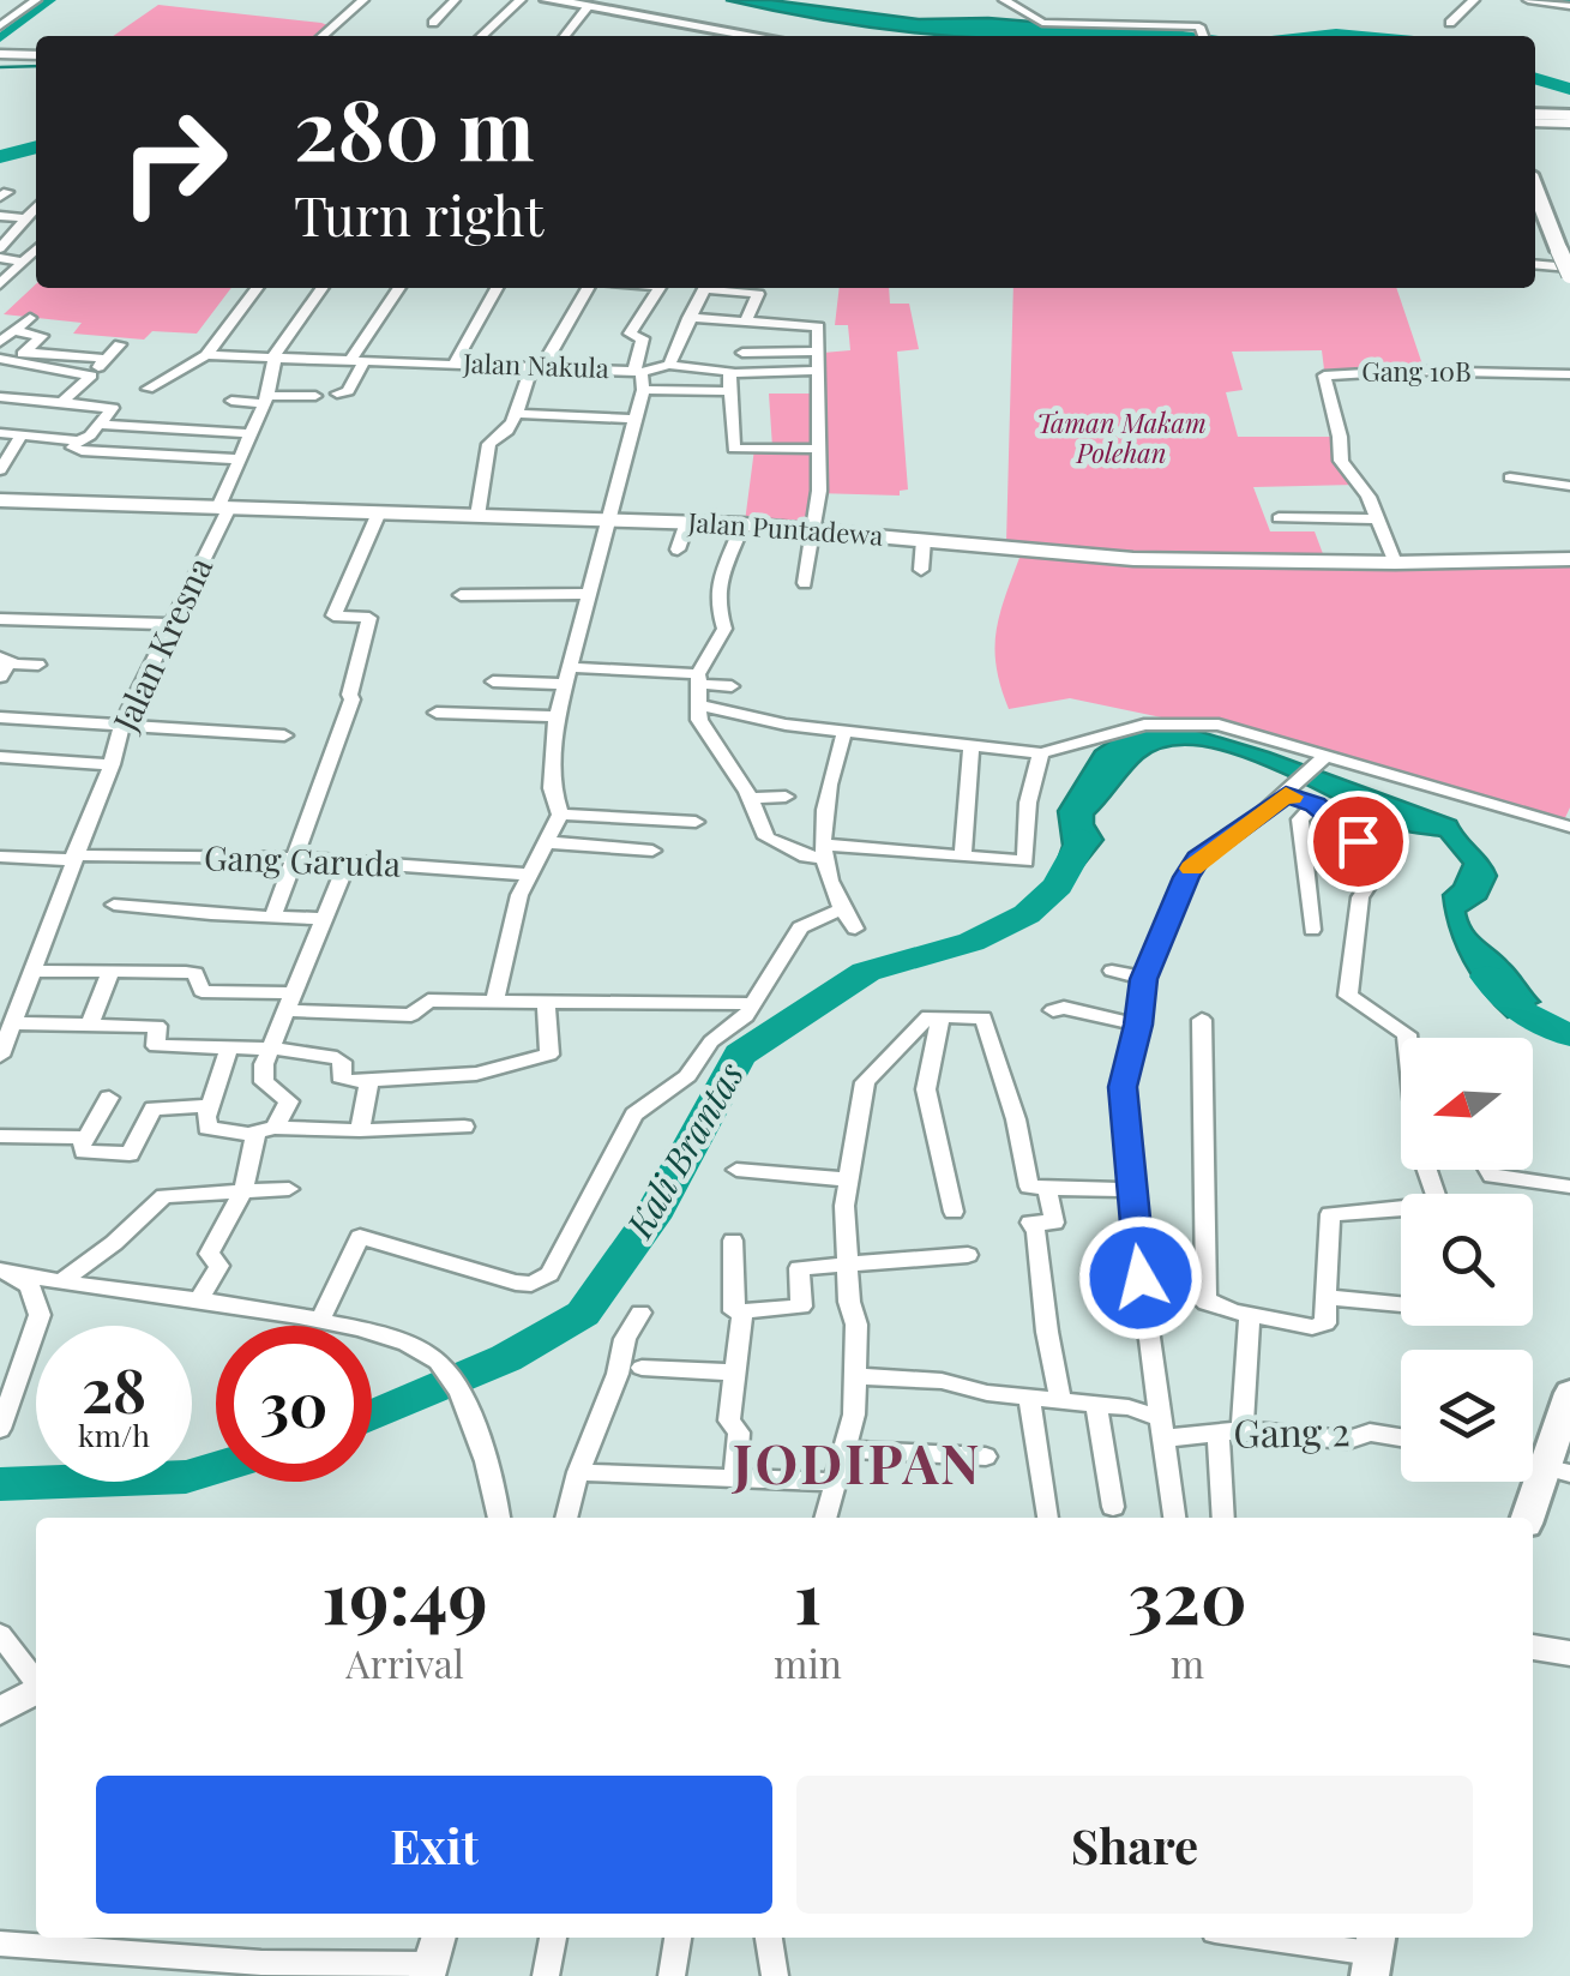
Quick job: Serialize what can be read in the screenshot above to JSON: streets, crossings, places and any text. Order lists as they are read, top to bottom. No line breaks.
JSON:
{"streets":{"street":["Jalan Nakula","Gang 10B","Jalan Puntadewa","Jalan Kresna","Gang Garuda","Gang 2"]},"crossings":[["Jalan Nakula","Jalan Puntadewa"],["Jalan Nakula","Jalan Kresna"],["Gang 10B","Jalan Puntadewa"],["Jalan Puntadewa","Jalan Kresna"],["Jalan Kresna","Gang Garuda"]],"districts":["JODIPAN"],"water":["Kali Brantas"],"parks":["Taman Makam Polehan"],"north":"left","page":{"turn":["280 m","Turn right"],"speed":"28 km/h","limit":"30","eta":["19:49","Arrival","1","min","320","m"],"buttons":["Exit","Share"]}}
